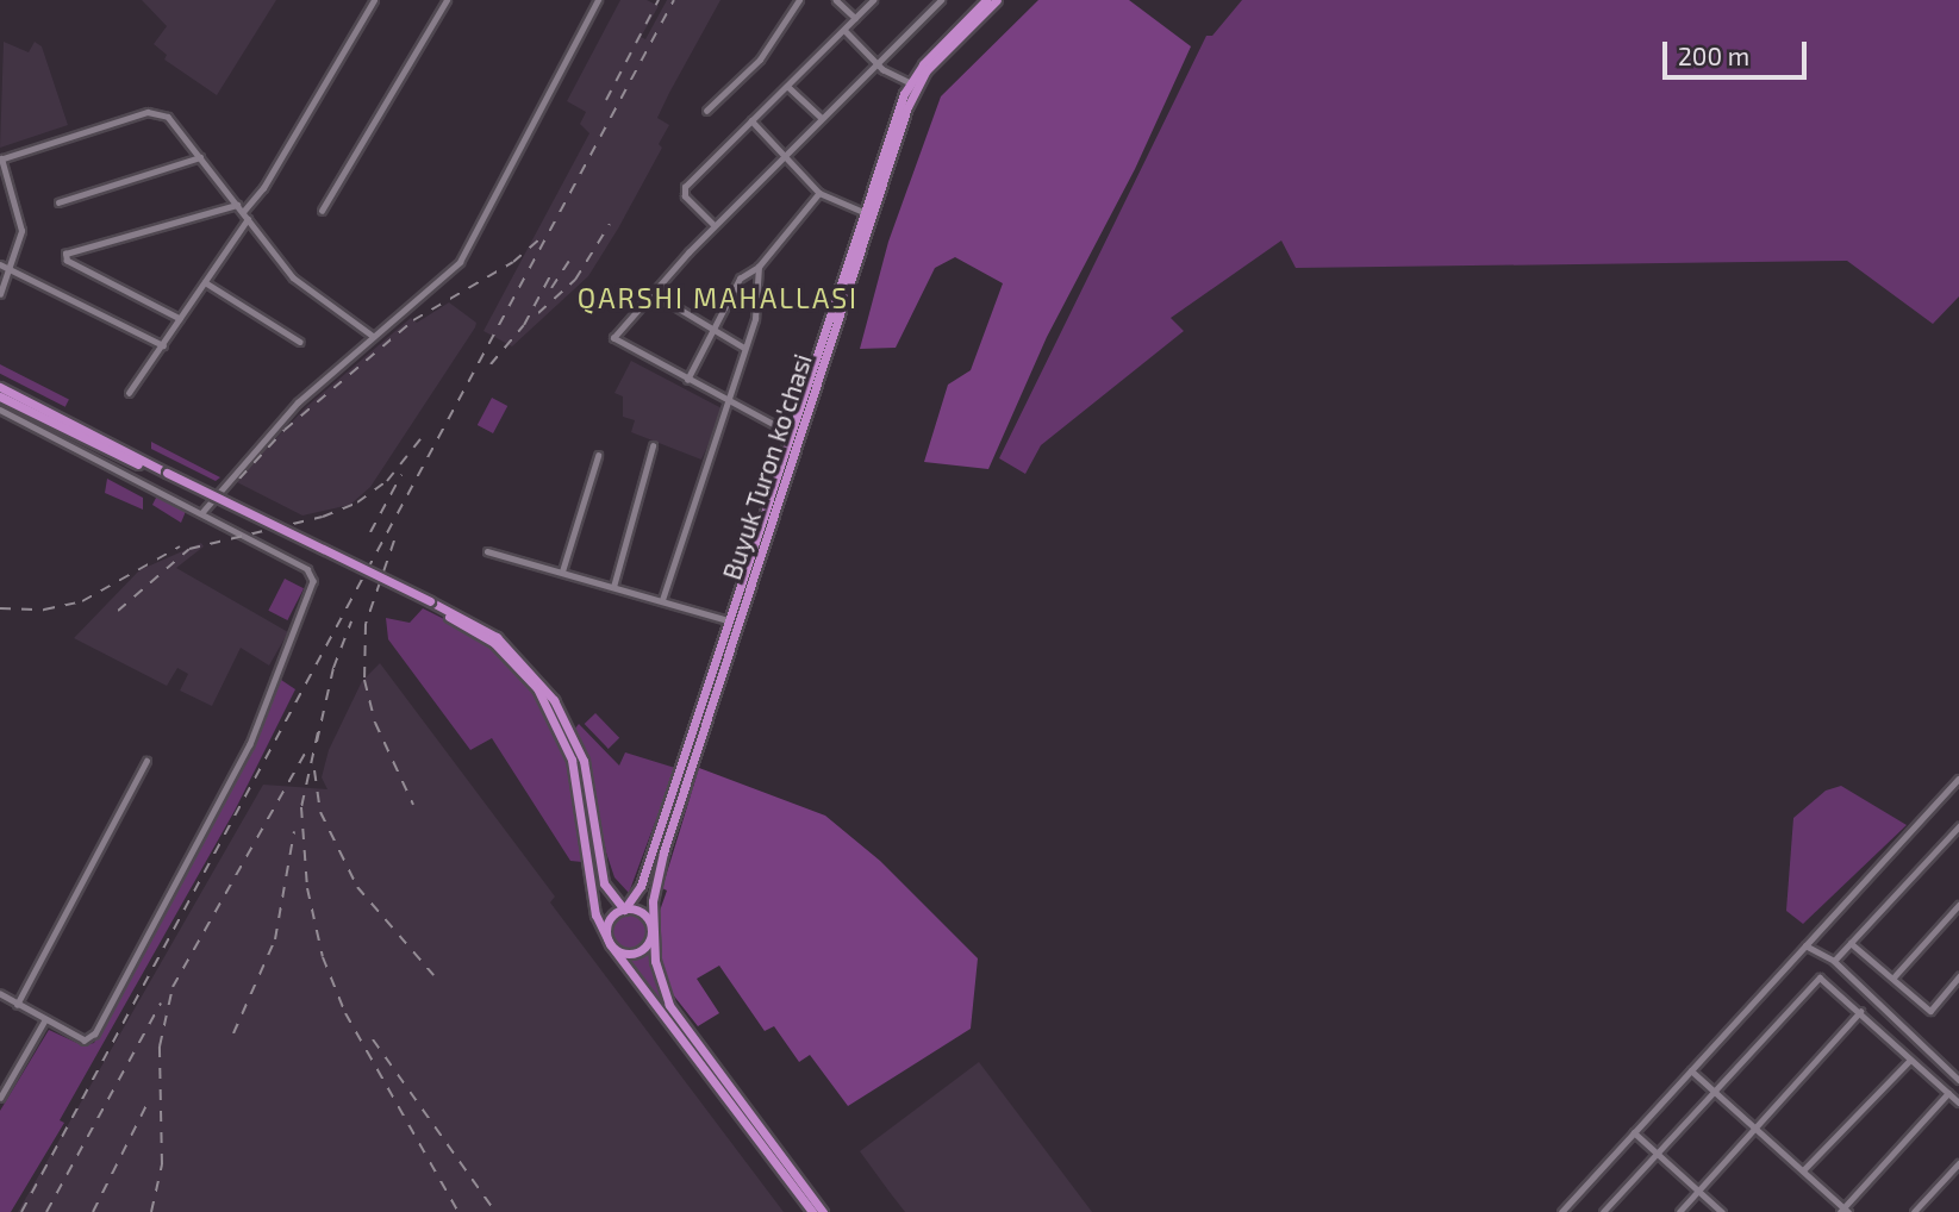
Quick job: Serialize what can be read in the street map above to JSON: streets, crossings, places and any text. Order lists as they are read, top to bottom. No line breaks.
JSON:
{"streets":{"main road":["Buyuk Turon ko'chasi"]},"districts":["QARSHI MAHALLASI"],"scale_bar":"200 m"}
